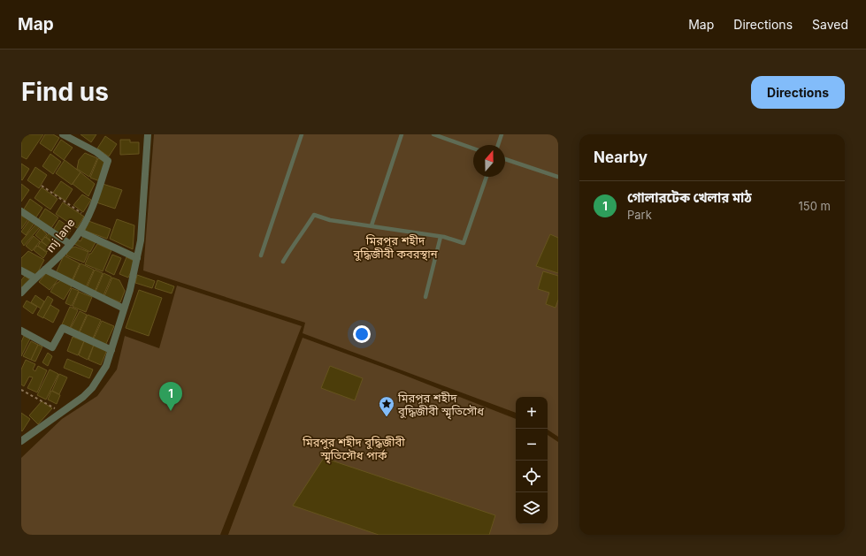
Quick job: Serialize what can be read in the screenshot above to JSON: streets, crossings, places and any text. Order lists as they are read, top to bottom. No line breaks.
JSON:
{"streets":{"street":["mj lane"]},"parks":["মিরপুর শহীদ বুদ্ধিজীবী কবরস্থান","মিরপুর শহীদ বুদ্ধিজীবী স্মৃতিসৌধ পার্ক"],"places":{"place":["মিরপুর শহীদ বুদ্ধিজীবী স্মৃতিসৌধ"]},"north":"top","page":{"header":"Map","nav":["Map","Directions","Saved"],"buttons":"Directions","title":"Find us","heading":"Nearby","list":[{"mark":"1","name":"গোলারটেক খেলার মাঠ","note":"Park","value":"150 m"}],"pins":"1","map_buttons":["+","−"]}}
